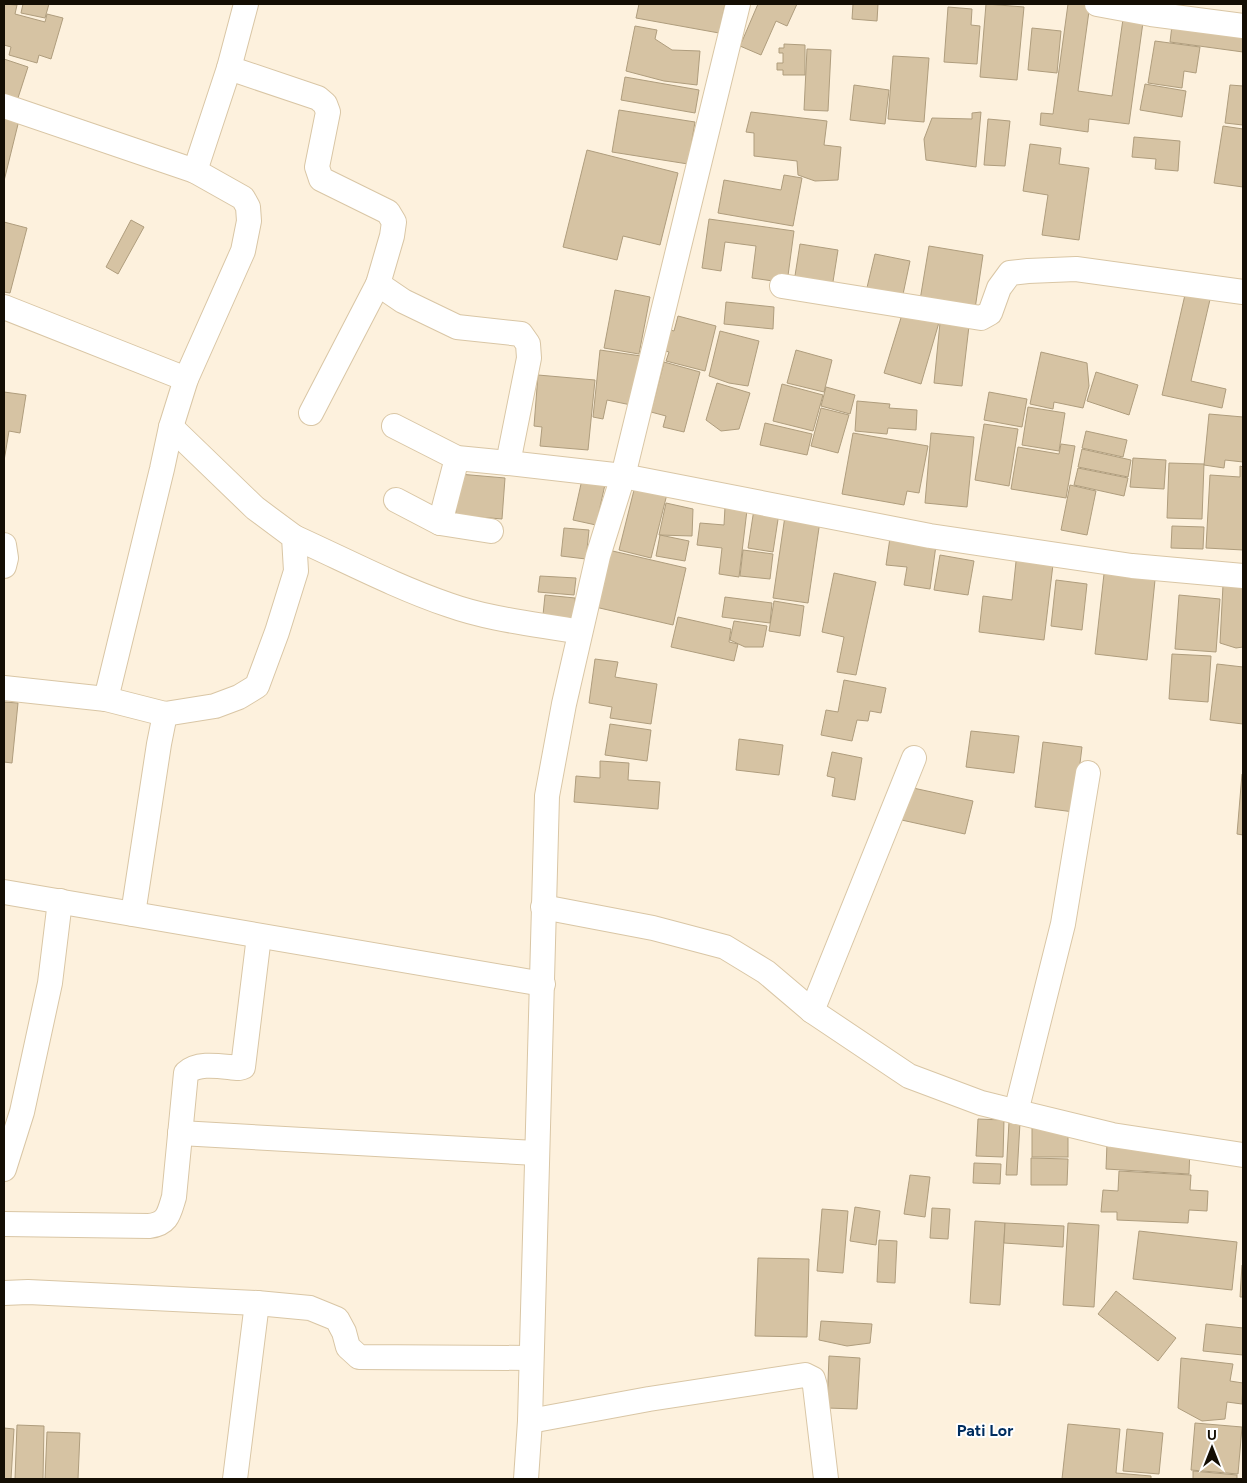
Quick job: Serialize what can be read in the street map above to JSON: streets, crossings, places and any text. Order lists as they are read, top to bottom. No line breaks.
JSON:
{"districts":["Pati Lor"],"north":"top"}
